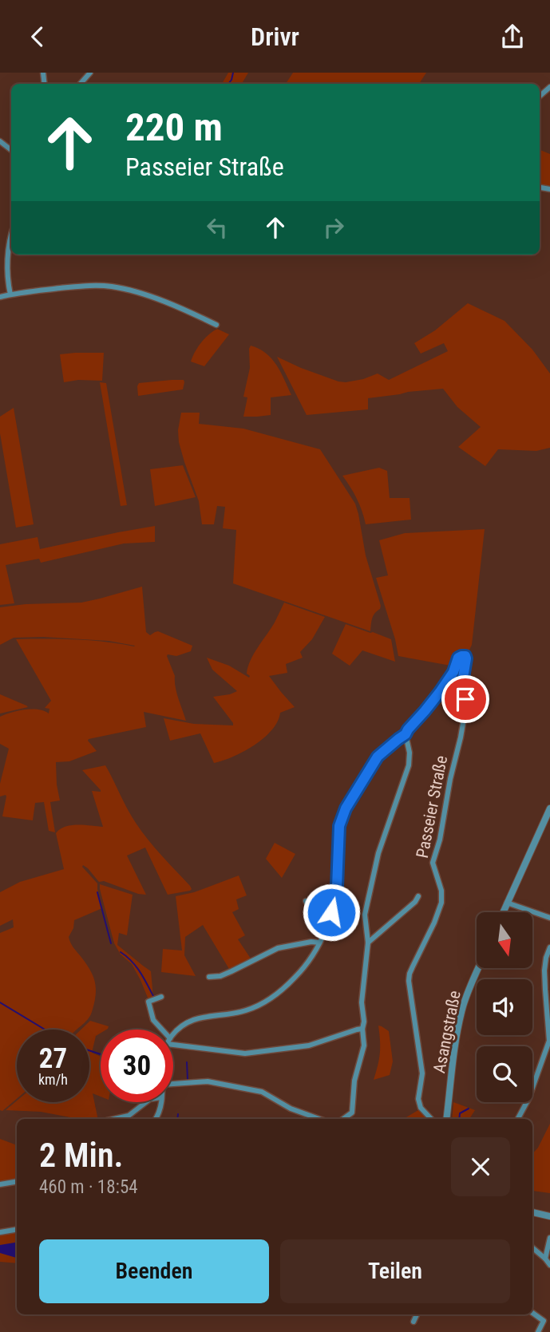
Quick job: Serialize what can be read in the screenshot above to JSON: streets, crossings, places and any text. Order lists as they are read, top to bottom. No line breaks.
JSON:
{"streets":{"street":["Passeier Straße","Asangstraße"]},"north":"bottom","page":{"header":"Drivr","turn":["220 m","Passeier Straße"],"speed":"27 km/h","limit":"30","heading":["2 Min.","460 m · 18:54"],"buttons":["Beenden","Teilen"]}}
